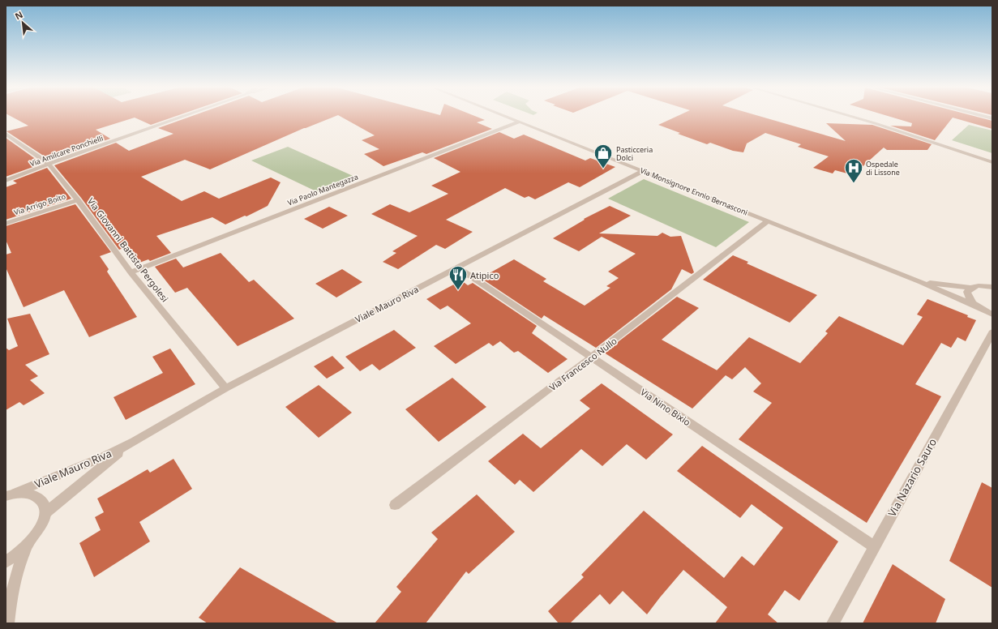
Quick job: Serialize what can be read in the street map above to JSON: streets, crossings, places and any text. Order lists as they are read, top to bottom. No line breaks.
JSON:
{"streets":{"street":["Via Amilcare Ponchielli","Via Paolo Mantegazza","Via Monsignore Ennio Bernasconi","Via Arrigo Boito","Via Giovanni Battista Pergolesi","Viale Mauro Riva","Via Francesco Nullo","Via Nino Bixio","Via Nazario Sauro"]},"crossings":[["Via Amilcare Ponchielli","Via Giovanni Battista Pergolesi"],["Via Paolo Mantegazza","Via Monsignore Ennio Bernasconi"],["Via Paolo Mantegazza","Via Giovanni Battista Pergolesi"],["Via Monsignore Ennio Bernasconi","Viale Mauro Riva"],["Via Monsignore Ennio Bernasconi","Via Francesco Nullo"],["Via Arrigo Boito","Via Giovanni Battista Pergolesi"],["Via Giovanni Battista Pergolesi","Viale Mauro Riva"],["Viale Mauro Riva","Via Nino Bixio"],["Via Francesco Nullo","Via Nino Bixio"],["Via Nino Bixio","Via Nazario Sauro"]],"places":{"shop":["Pasticceria Dolci"],"hospital":["Ospedale di Lissone"],"restaurant":["Atipico"]},"north":"top left"}
